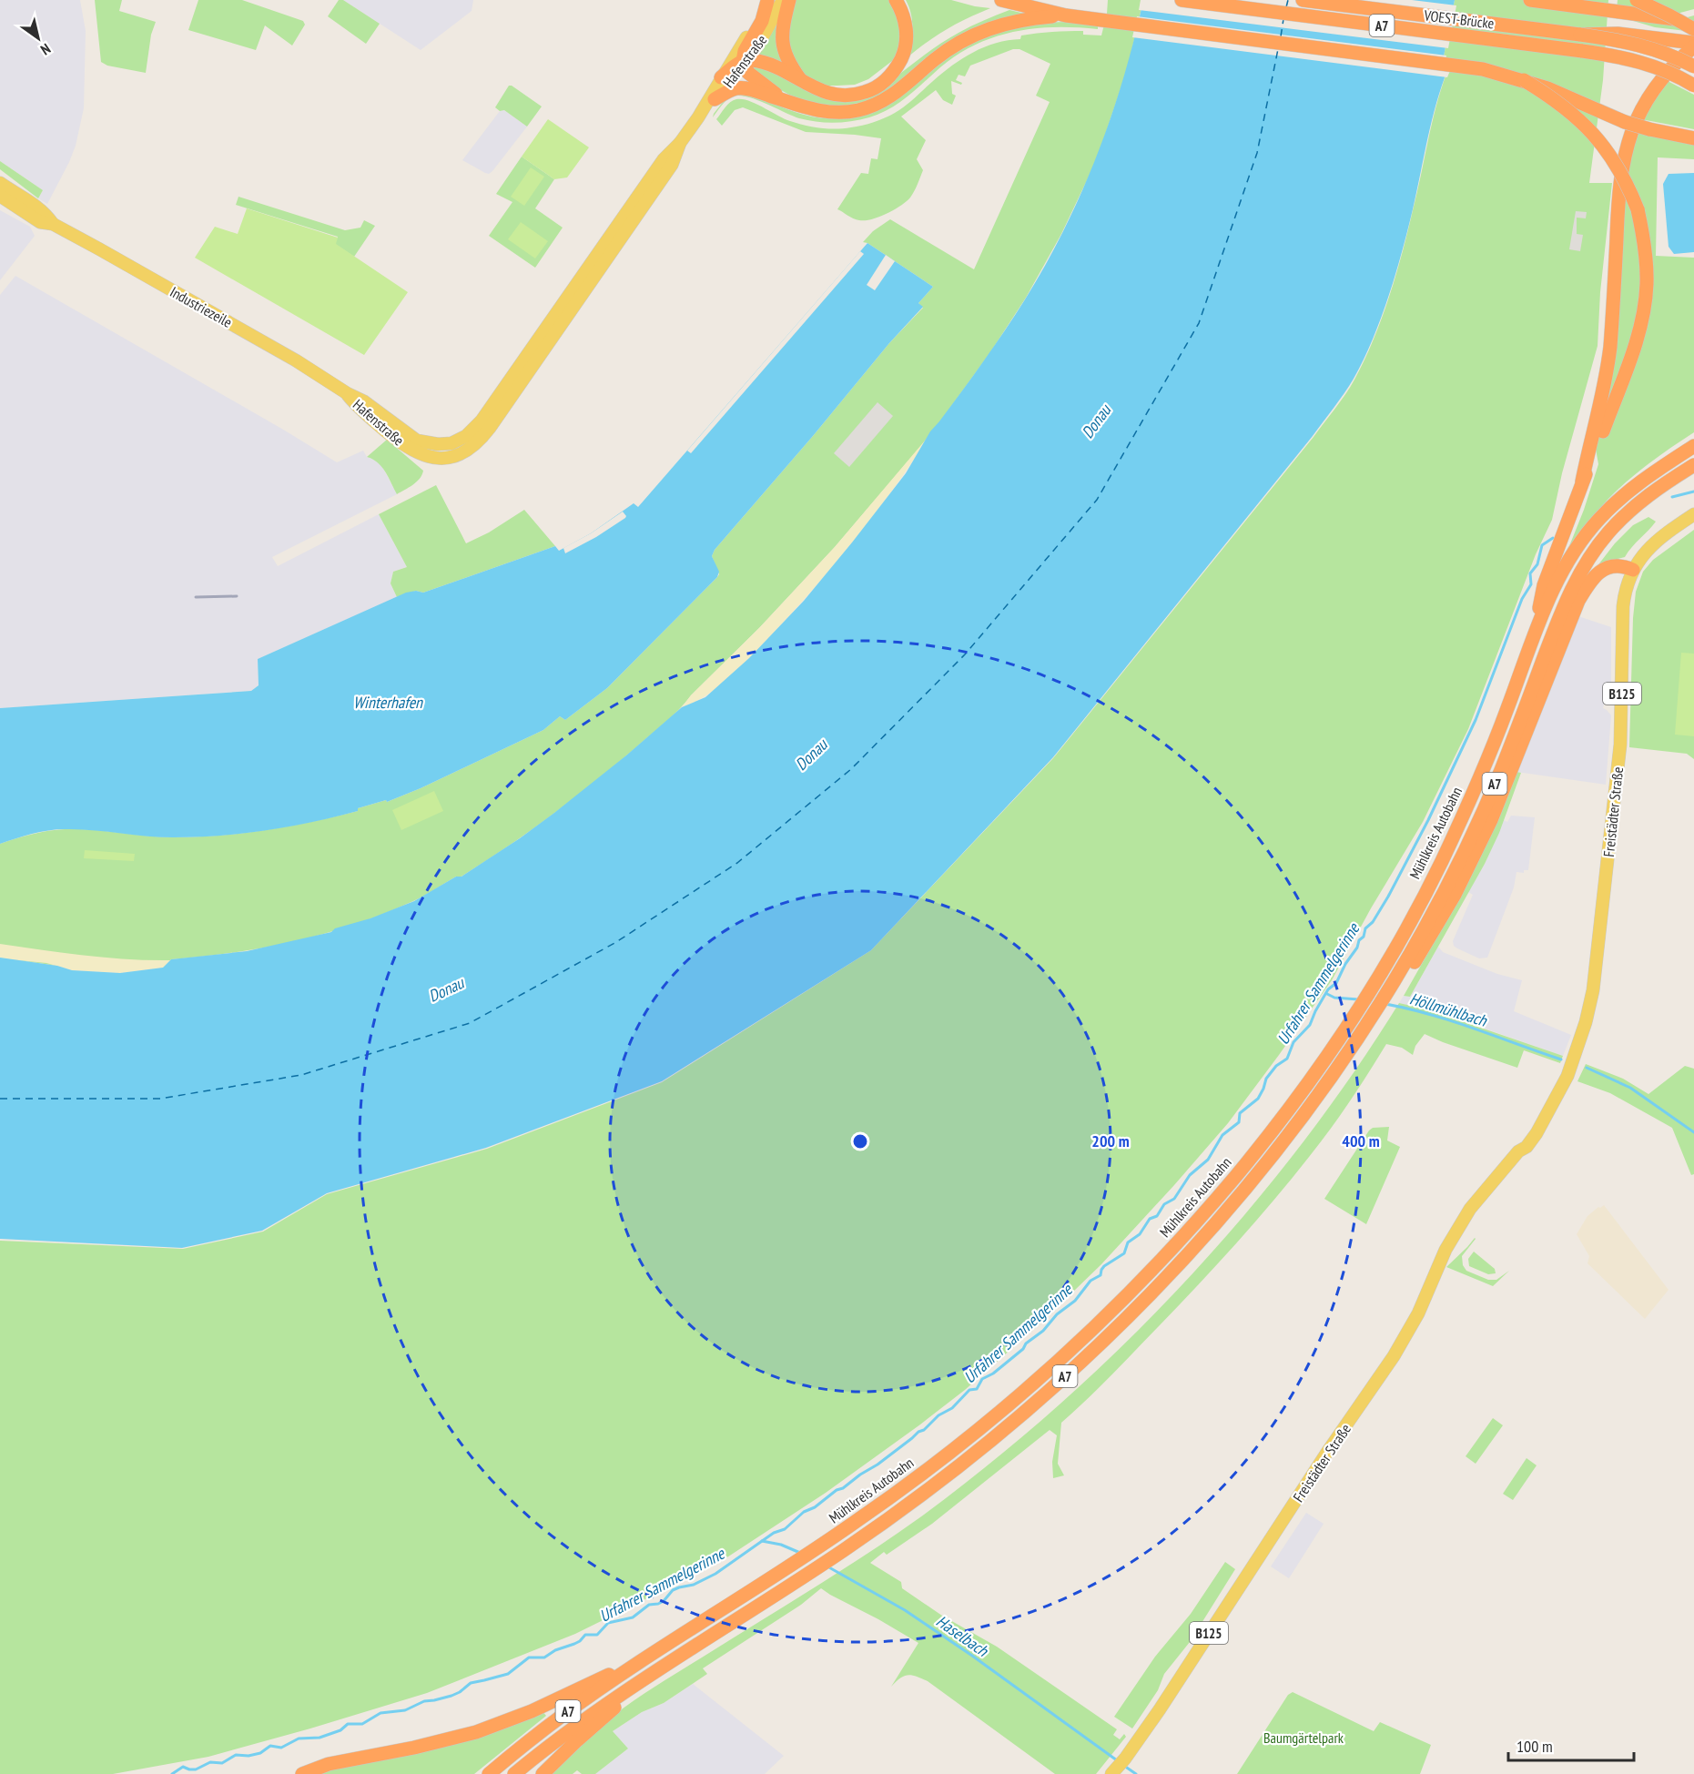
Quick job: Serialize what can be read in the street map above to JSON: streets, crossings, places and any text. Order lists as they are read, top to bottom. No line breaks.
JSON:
{"streets":{"highway":["VOEST-Brücke","A7","Mühlkreis Autobahn"],"main road":["Hafenstraße","Industriezeile","B125","Freistädter Straße"]},"crossings":[["Hafenstraße","Industriezeile"]],"water":["Donau","Winterhafen","Urfahrer Sammelgerinne","Höllmühlbach","Haselbach"],"parks":["Baumgärtelpark"],"scale_bar":"100 m","north":"bottom right","rings":["200 m","400 m"]}
